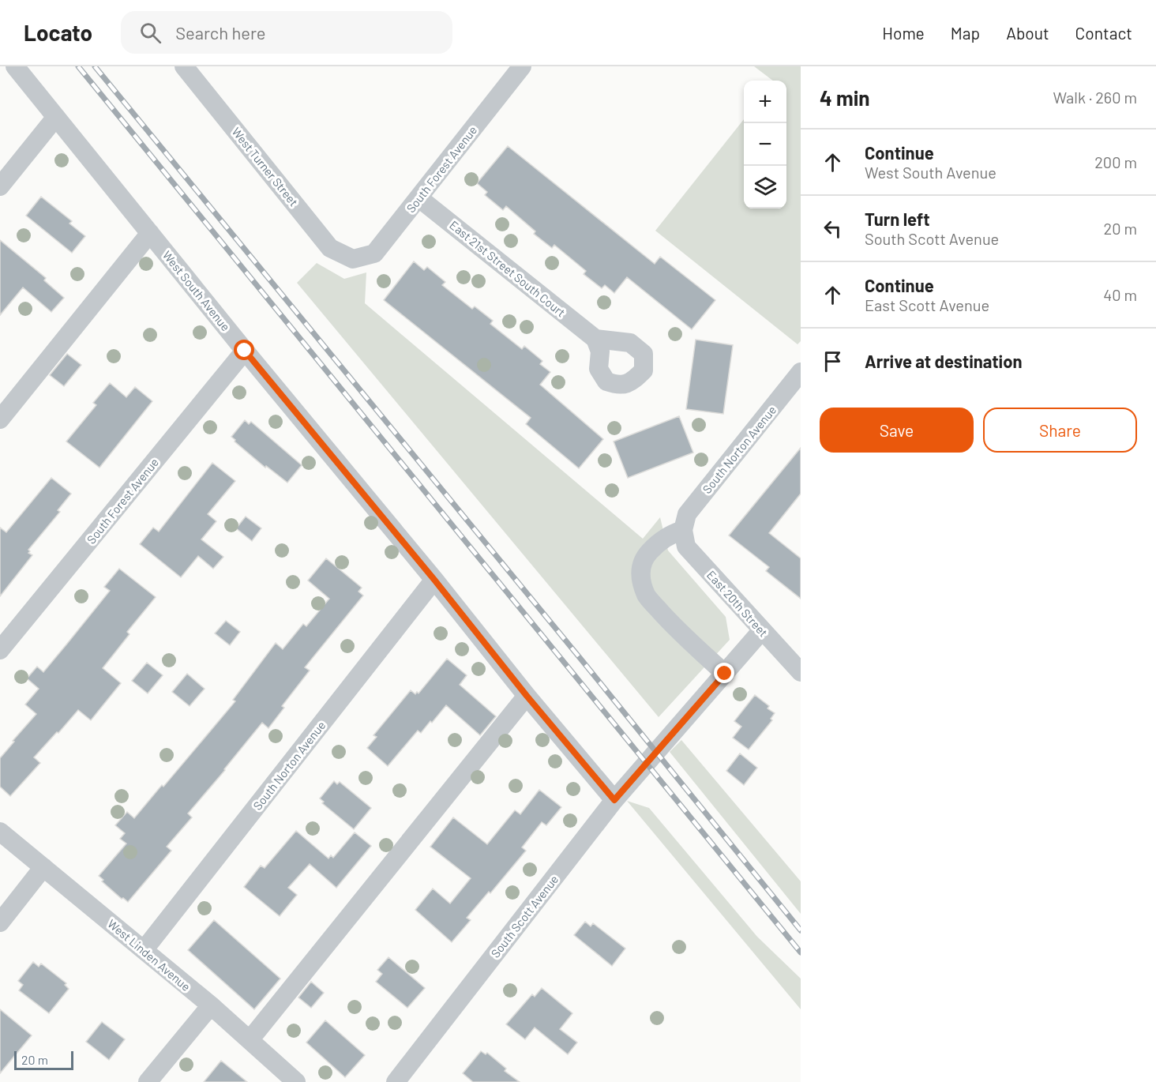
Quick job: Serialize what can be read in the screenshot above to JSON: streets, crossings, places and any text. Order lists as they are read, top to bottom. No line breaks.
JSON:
{"streets":{"street":["West Turner Street","South Forest Avenue","East 21st Street South Court","West South Avenue","South Norton Avenue","East 20th Street","South Scott Avenue","West Linden Avenue"]},"crossings":[["West Turner Street","South Forest Avenue"],["South Forest Avenue","East 21st Street South Court"],["South Forest Avenue","West South Avenue"],["West South Avenue","South Norton Avenue"],["West South Avenue","South Scott Avenue"],["South Norton Avenue","East 20th Street"],["South Norton Avenue","West Linden Avenue"],["East 20th Street","South Scott Avenue"]],"scale_bar":"20 m","page":{"header":"Locato","search":"Search here","nav":["Home","Map","About","Contact"],"heading":["4 min","Walk · 260 m"],"map_buttons":["+","−"],"list":[["Continue","West South Avenue","200 m"],["Turn left","South Scott Avenue","20 m"],["Continue","East Scott Avenue","40 m"],"Arrive at destination"],"buttons":["Save","Share"],"scale":"20 m"}}
